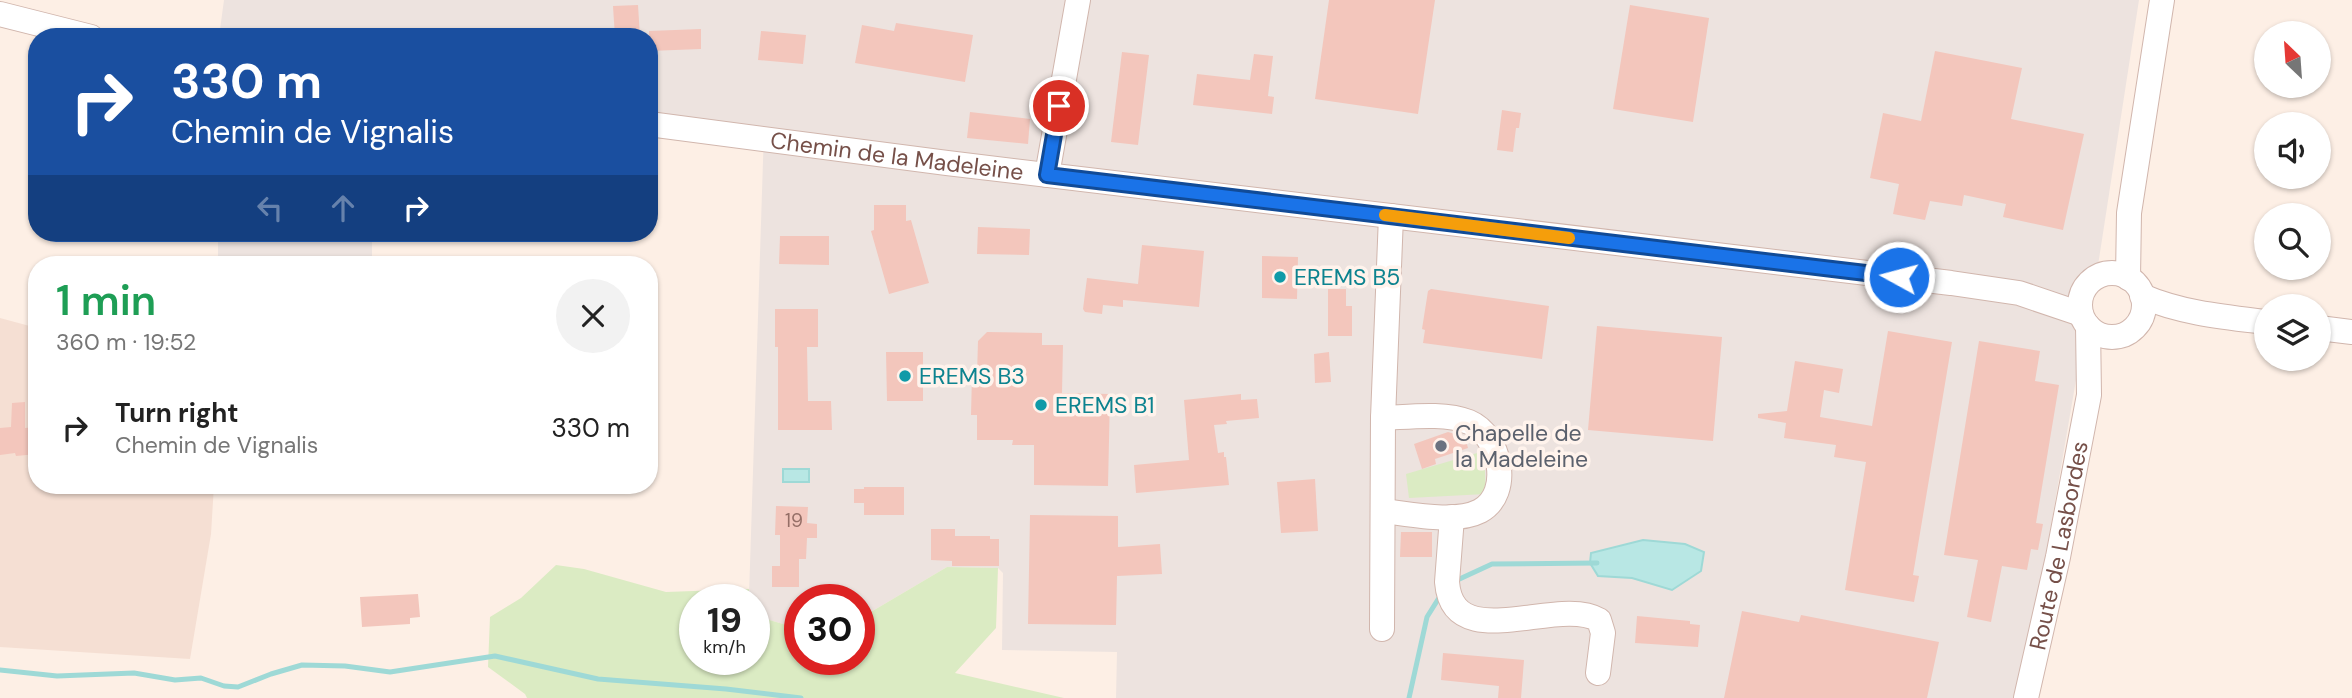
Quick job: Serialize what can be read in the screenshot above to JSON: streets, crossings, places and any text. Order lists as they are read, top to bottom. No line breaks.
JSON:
{"streets":{"street":["Chemin de la Madeleine","Route de Lasbordes"]},"crossings":[["Chemin de la Madeleine","Route de Lasbordes"]],"places":["EREMS B5","EREMS B3","EREMS B1","Chapelle de la Madeleine"],"house_numbers":["19"],"north":"top left","page":{"turn":["330 m","Chemin de Vignalis"],"heading":["1 min","360 m · 19:52"],"list":[{"name":"Turn right","note":"Chemin de Vignalis","value":"330 m"}],"speed":"19 km/h","limit":"30"}}
